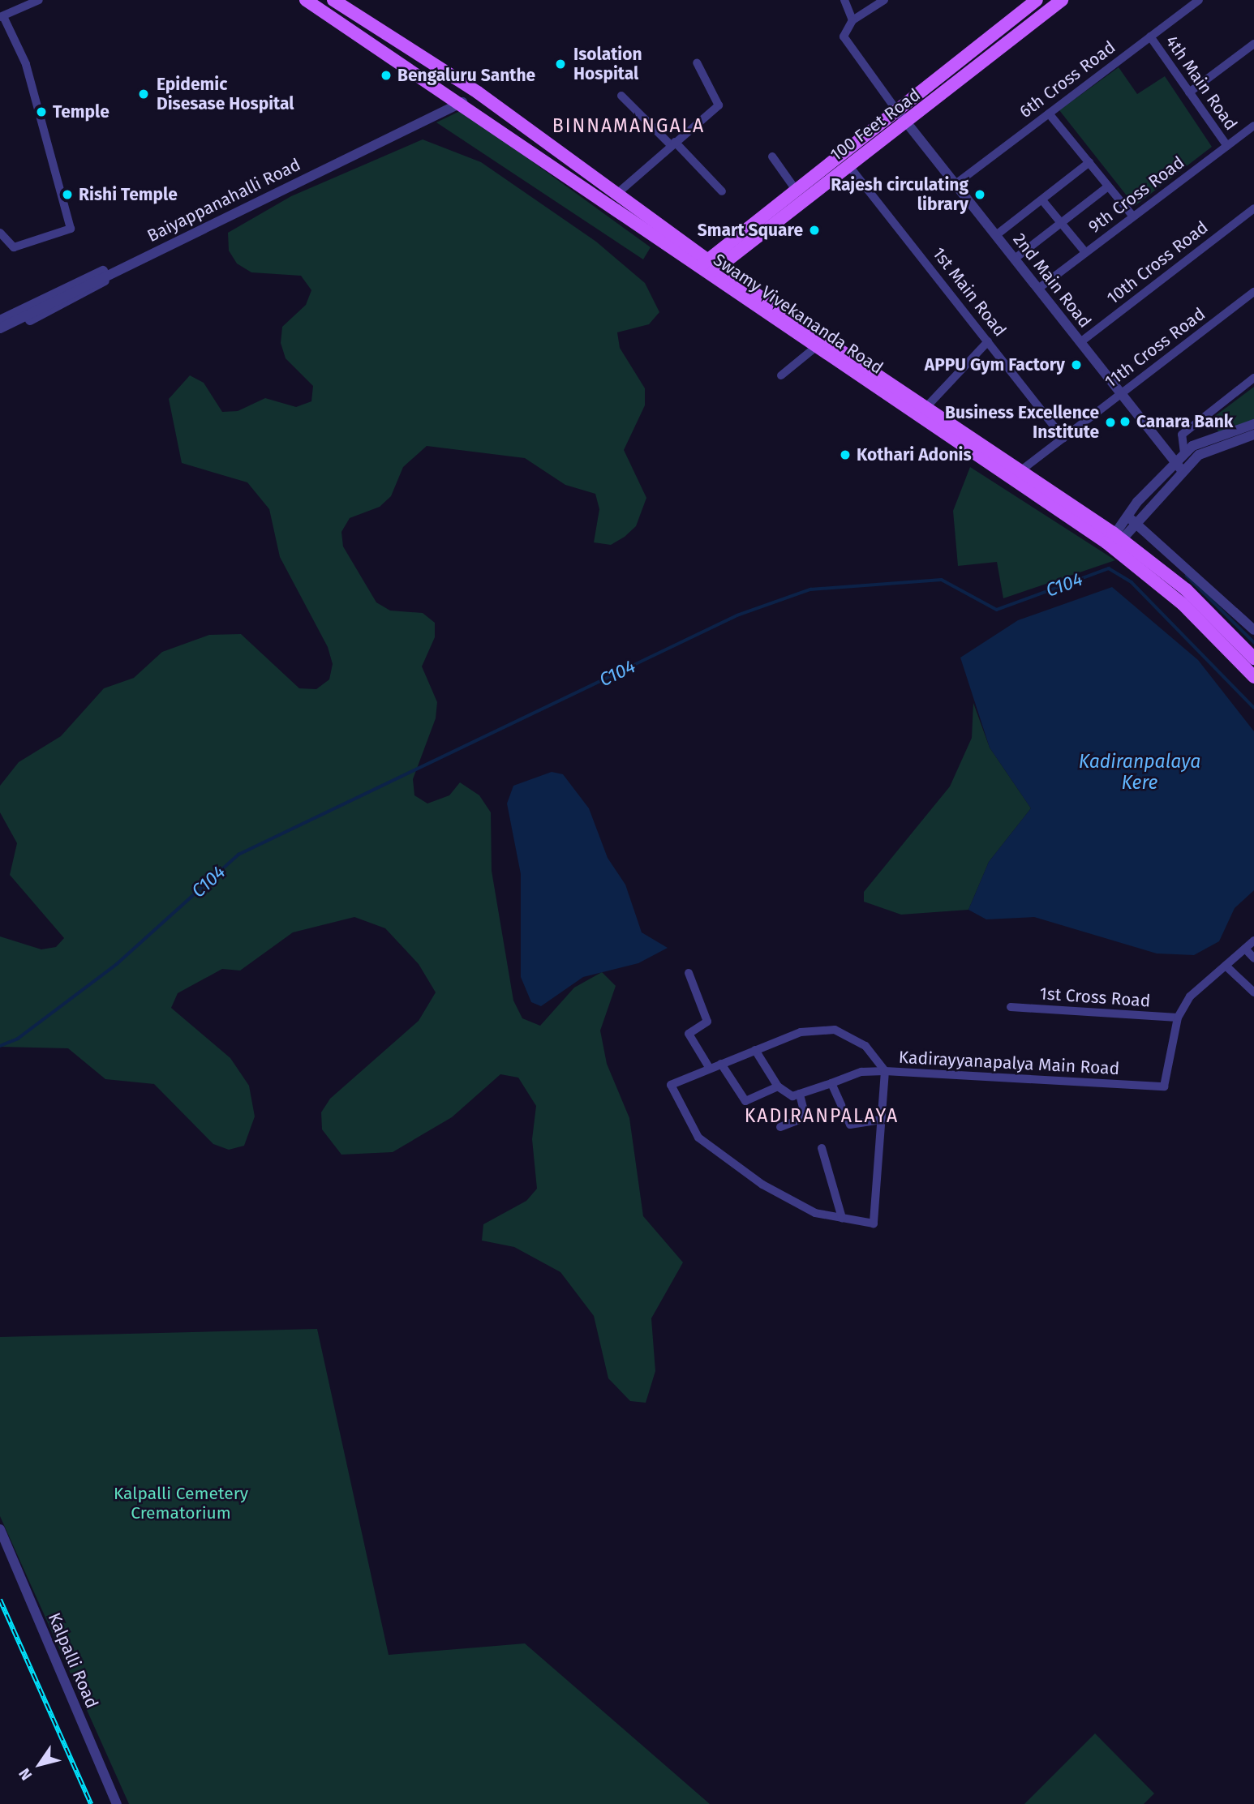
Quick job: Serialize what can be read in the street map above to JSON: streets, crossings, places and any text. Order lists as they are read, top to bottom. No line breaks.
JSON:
{"streets":{"main road":["100 Feet Road","Swamy Vivekananda Road"],"street":["6th Cross Road","4th Main Road","9th Cross Road","Baiyappanahalli Road","10th Cross Road","2nd Main Road","1st Main Road","11th Cross Road","1st Cross Road","Kadirayyanapalya Main Road","Kalpalli Road"]},"crossings":[["6th Cross Road","4th Main Road"],["6th Cross Road","2nd Main Road"],["4th Main Road","9th Cross Road"],["100 Feet Road","2nd Main Road"],["100 Feet Road","1st Main Road"],["100 Feet Road","Swamy Vivekananda Road"],["9th Cross Road","2nd Main Road"],["Baiyappanahalli Road","Swamy Vivekananda Road"],["10th Cross Road","2nd Main Road"],["2nd Main Road","11th Cross Road"],["1st Main Road","11th Cross Road"],["Swamy Vivekananda Road","11th Cross Road"],["1st Cross Road","Kadirayyanapalya Main Road"]],"districts":["BINNAMANGALA","KADIRANPALAYA"],"water":["C104","Kadiranpalaya Kere"],"parks":["Kalpalli Cemetery Crematorium"],"places":["Isolation Hospital","Bengaluru Santhe","Epidemic Disesase Hospital","Temple","Rishi Temple","Rajesh circulating library","Smart Square","APPU Gym Factory","Canara Bank","Business Excellence Institute","Kothari Adonis"],"north":"bottom left"}
